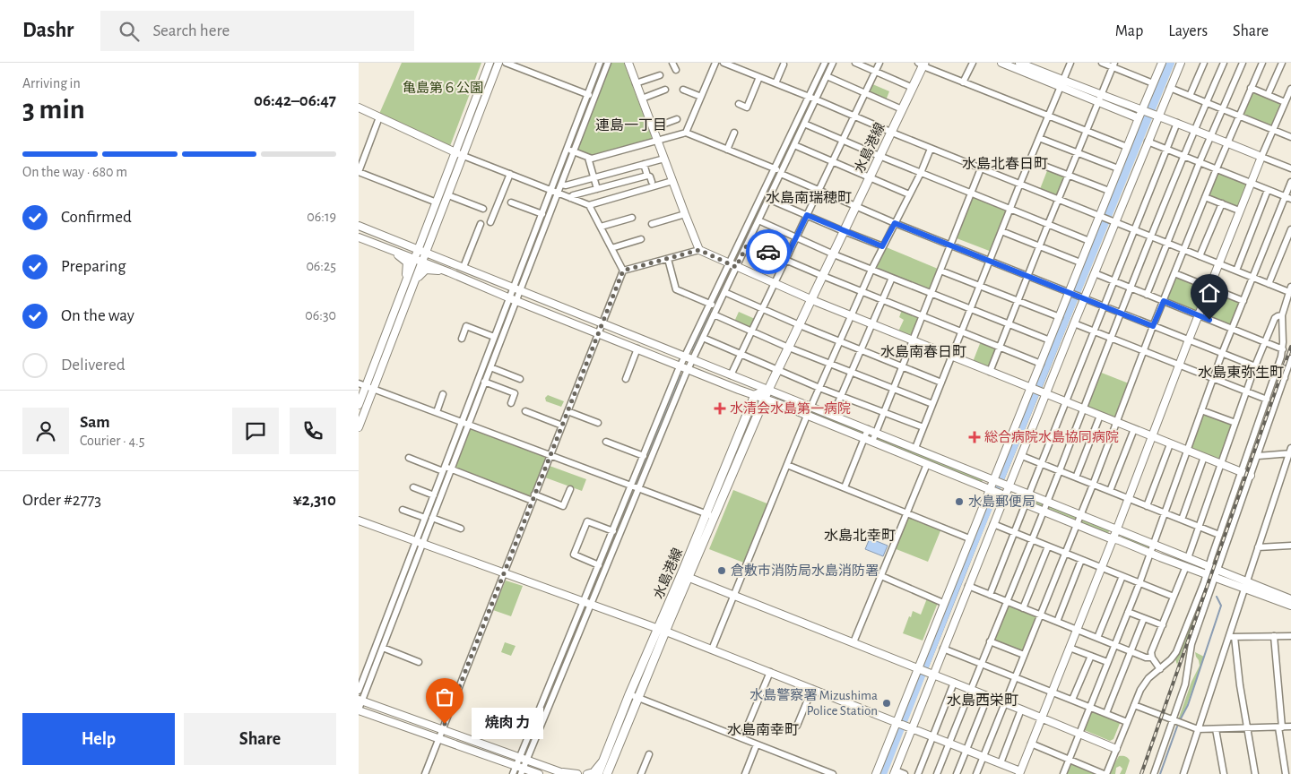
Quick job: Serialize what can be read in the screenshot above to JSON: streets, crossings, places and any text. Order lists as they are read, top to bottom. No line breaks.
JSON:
{"streets":{"main road":["水島港線"]},"districts":["連島一丁目","水島北春日町","水島南瑞穂町","水島南春日町","水島東弥生町","水島北幸町","水島西栄町","水島南幸町"],"parks":["亀島第６公園"],"places":{"health":["水清会水島第一病院","総合病院水島協同病院"],"other":["水島郵便局","倉敷市消防局水島消防署","水島警察署 Mizushima Police Station","焼肉 力"]},"page":{"header":"Dashr","search":"Search here","nav":["Map","Layers","Share"],"heading":["3 min","Arriving in","06:42–06:47"],"panel":["Sam","Courier · 4.5","Order #2773","¥2,310"],"bar":"On the way · 680 m","list":[["Confirmed","06:19"],["Preparing","06:25"],["On the way","06:30"],"Delivered"],"buttons":["Help","Share"],"bubble":"焼肉 力"}}
